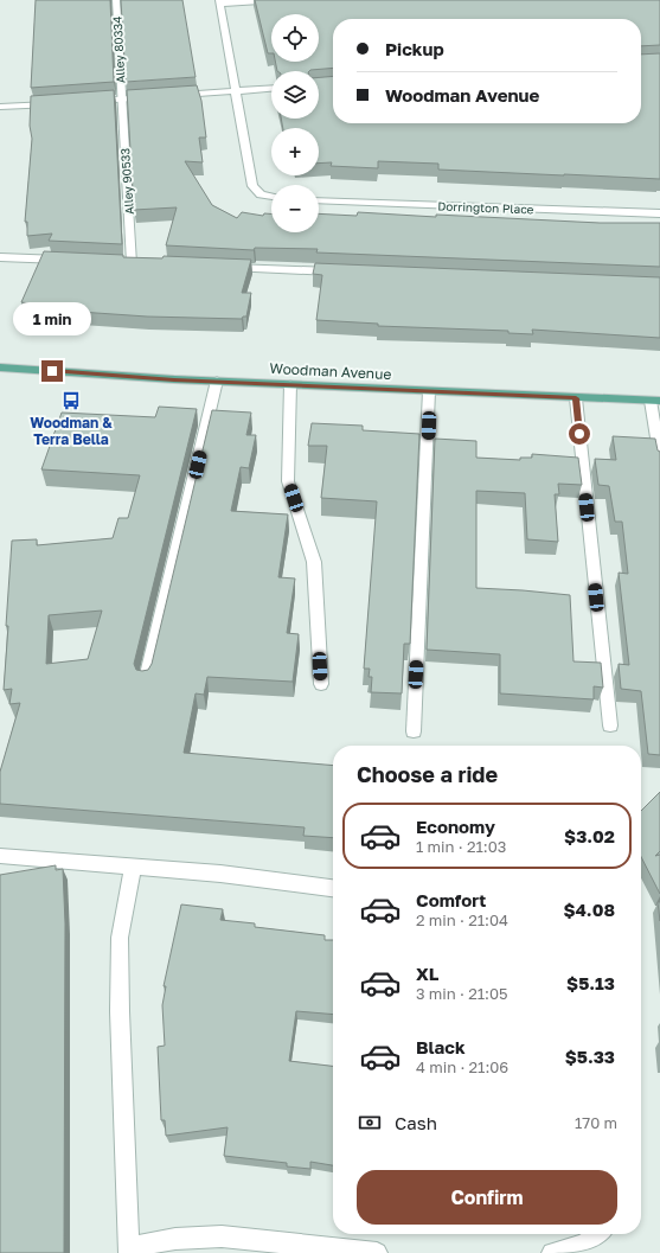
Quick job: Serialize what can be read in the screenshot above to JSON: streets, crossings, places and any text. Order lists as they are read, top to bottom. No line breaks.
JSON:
{"streets":{"main road":["Woodman Avenue"],"street":["Alley 80334","Alley 90533","Dorrington Place"]},"crossings":[["Alley 80334","Alley 90533"]],"places":{"bus stop":["Woodman & Terra Bella"]},"page":{"map_buttons":["+","−"],"banner":["Pickup","Woodman Avenue"],"bubble":"1 min","heading":"Choose a ride","list":[{"name":"Economy","note":"1 min · 21:03","value":"$3.02"},{"name":"Comfort","note":"2 min · 21:04","value":"$4.08"},{"name":"XL","note":"3 min · 21:05","value":"$5.13"},{"name":"Black","note":"4 min · 21:06","value":"$5.33"}],"pay":["Cash","170 m"],"buttons":"Confirm"}}
